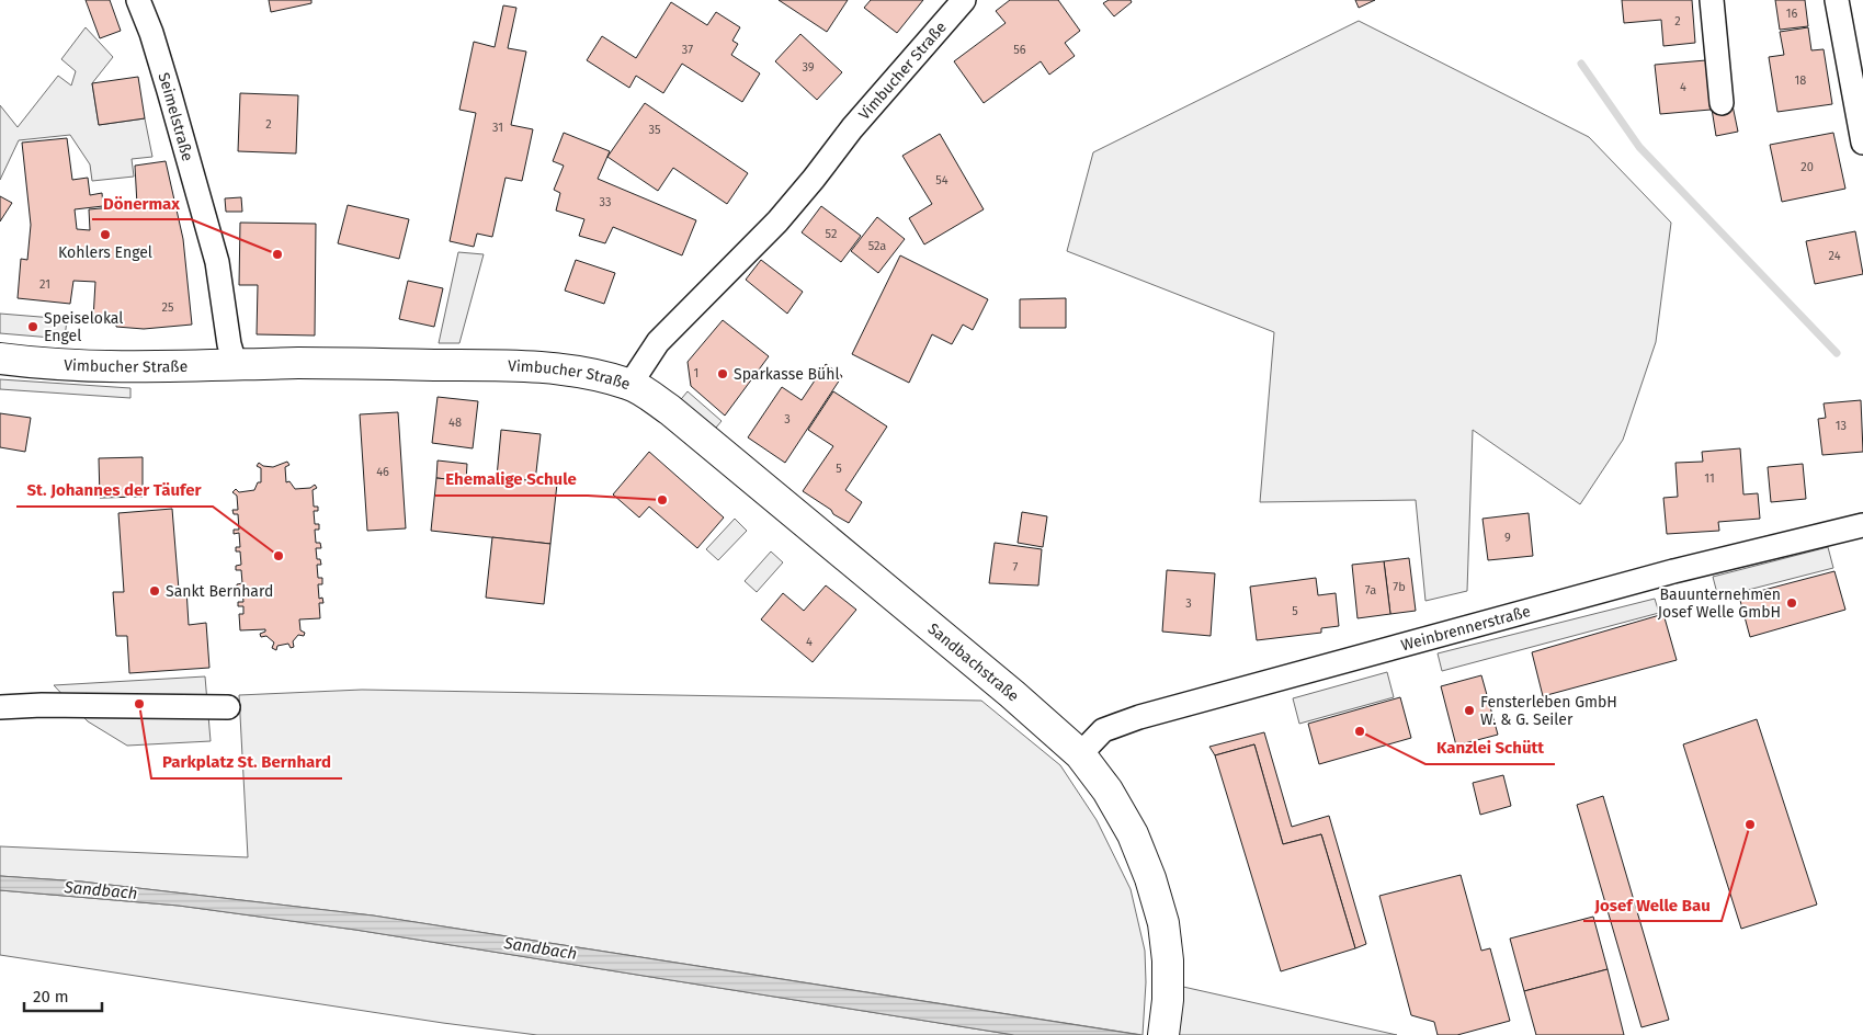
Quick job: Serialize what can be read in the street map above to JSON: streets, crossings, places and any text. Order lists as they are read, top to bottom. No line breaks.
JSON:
{"streets":{"street":["Vimbucher Straße","Seimelstraße","Weinbrennerstraße","Sandbachstraße"]},"crossings":[["Vimbucher Straße","Seimelstraße"],["Vimbucher Straße","Sandbachstraße"],["Weinbrennerstraße","Sandbachstraße"]],"water":["Sandbach"],"places":["Kohlers Engel","Dönermax","Speiselokal Engel","Sparkasse Bühl","Ehemalige Schule","St. Johannes der Täufer","Sankt Bernhard","Bauunternehmen Josef Welle GmbH","Parkplatz St. Bernhard","Fensterleben GmbH W. & G. Seiler","Kanzlei Schütt","Josef Welle Bau"],"house_numbers":["16","2","37","56","39","18","4","2","31","35","20","54","33","52","52a","24","21","25","1","3","48","13","5","46","11","9","7","7b","7a","3","5","4"],"scale_bar":"20 m"}
